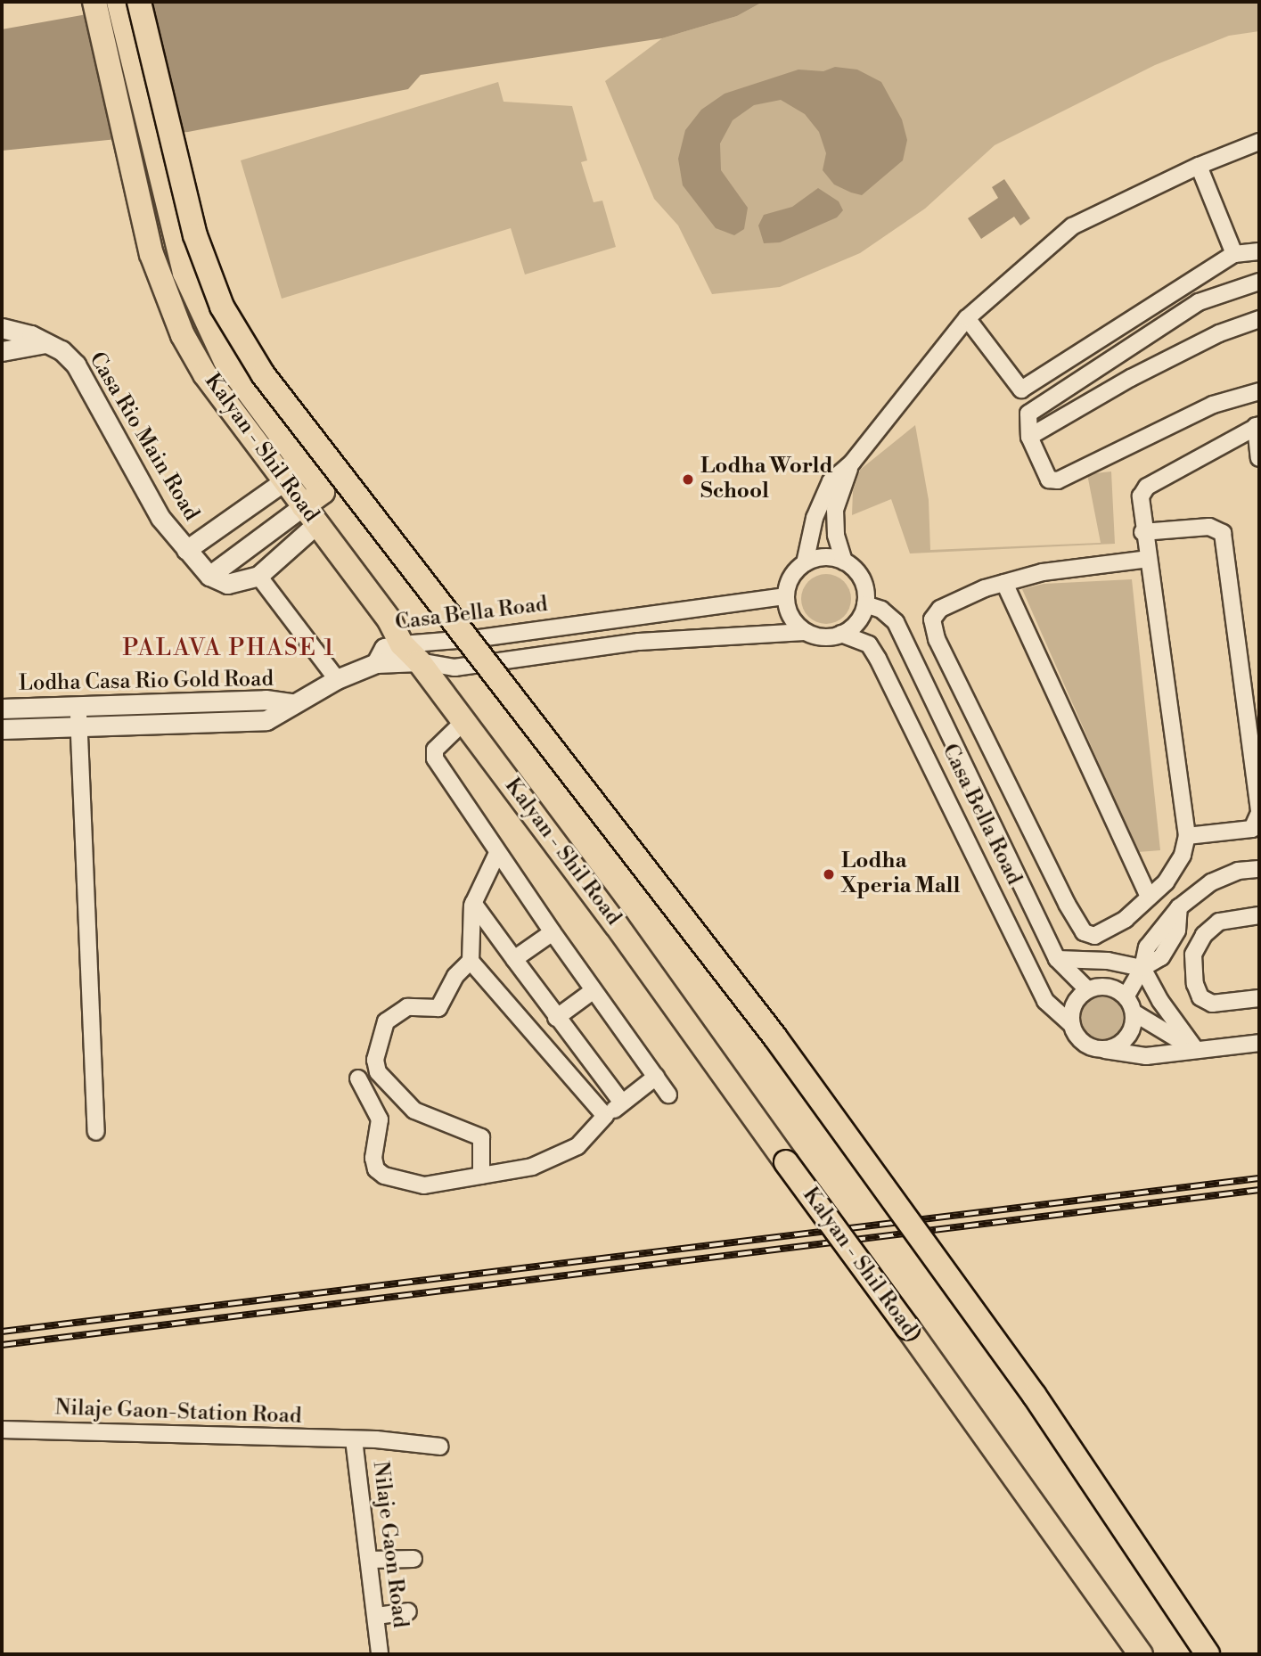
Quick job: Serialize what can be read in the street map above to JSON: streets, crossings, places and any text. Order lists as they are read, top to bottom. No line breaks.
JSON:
{"streets":{"main road":["Kalyan - Shil Road"],"street":["Casa Rio Main Road","Casa Bella Road","Lodha Casa Rio Gold Road","Nilaje Gaon-Station Road","Nilaje Gaon Road"]},"crossings":[["Kalyan - Shil Road","Casa Bella Road"],["Casa Bella Road","Lodha Casa Rio Gold Road"],["Nilaje Gaon-Station Road","Nilaje Gaon Road"]],"districts":["PALAVA PHASE 1"],"places":["Lodha World School","Lodha Xperia Mall"]}
